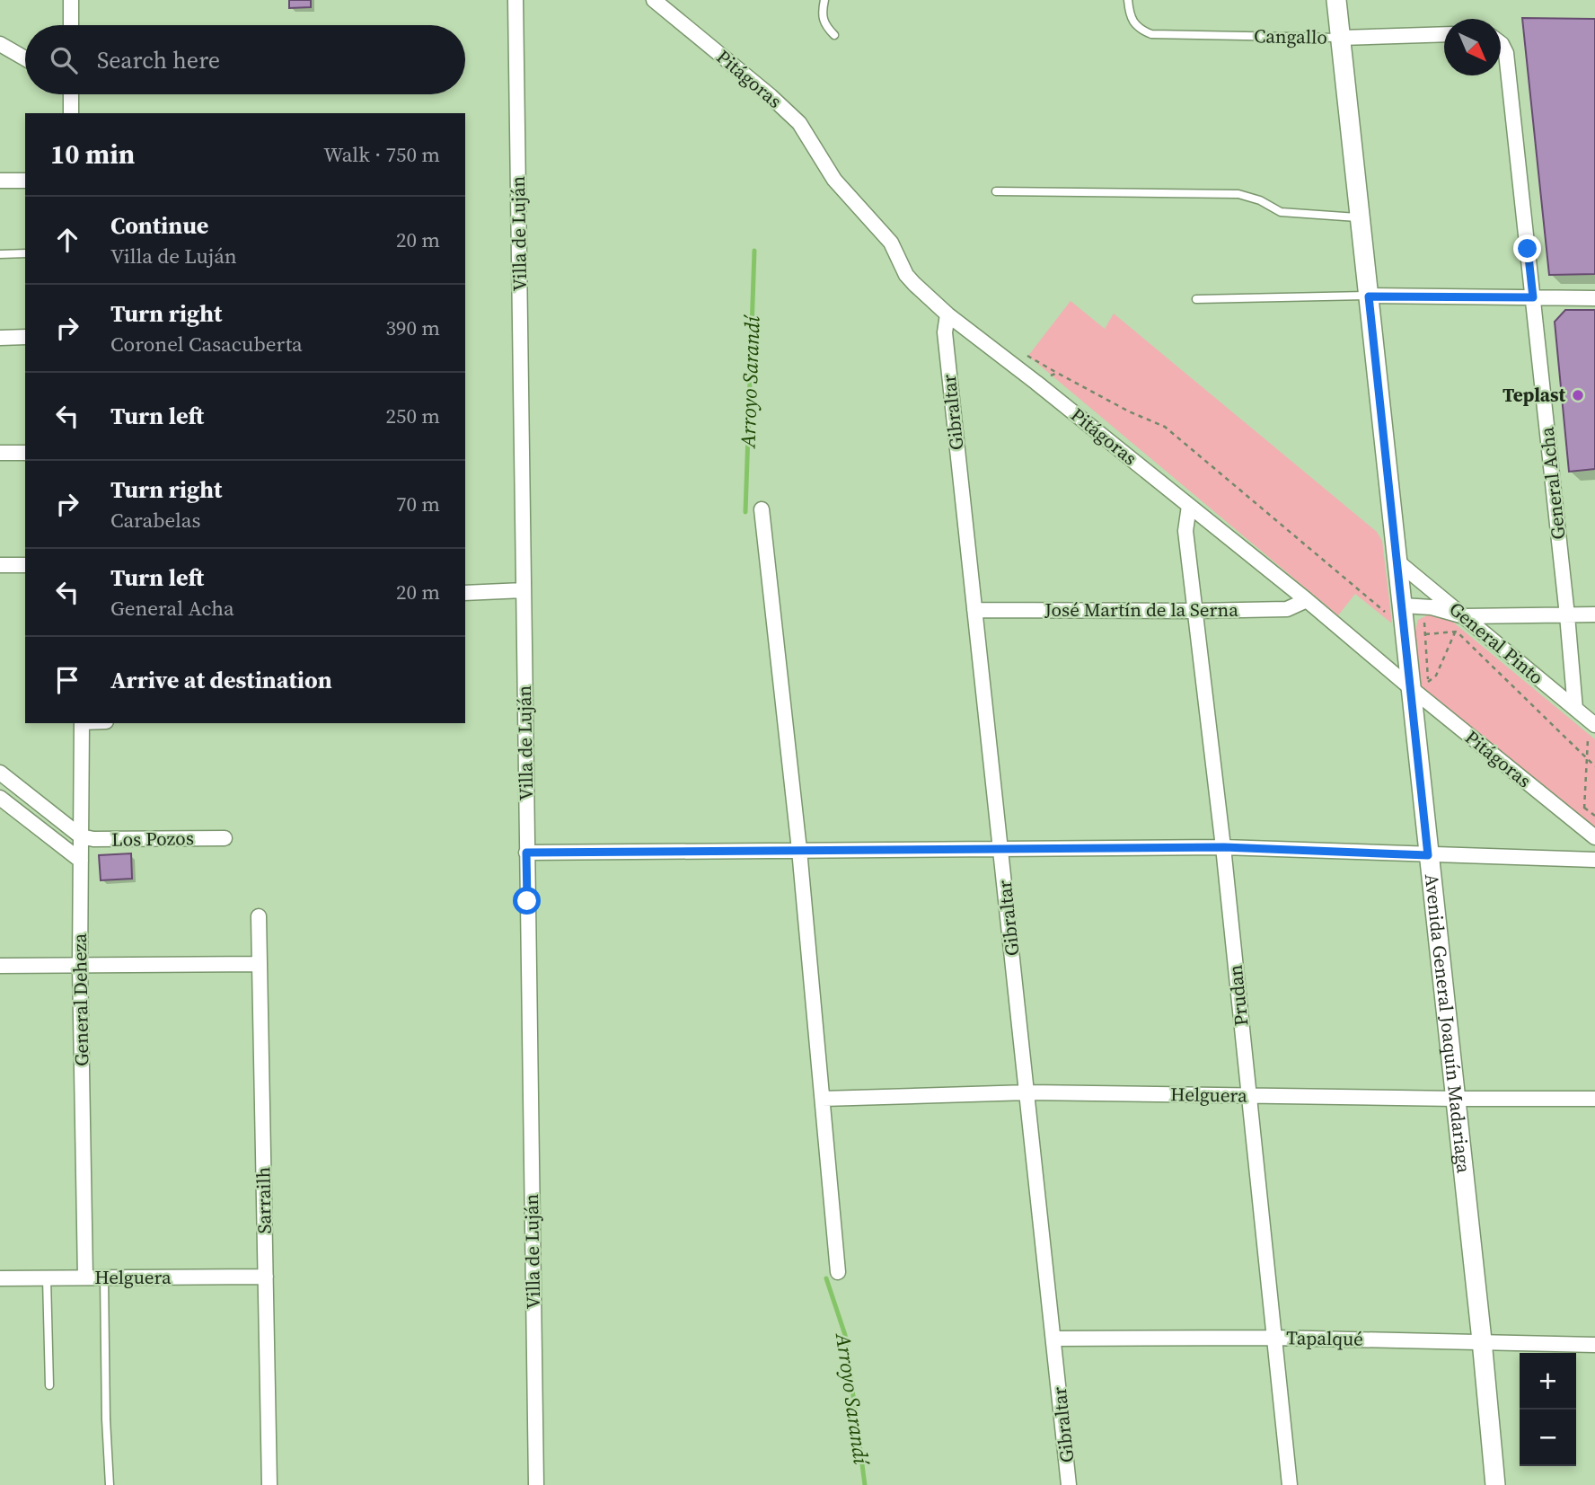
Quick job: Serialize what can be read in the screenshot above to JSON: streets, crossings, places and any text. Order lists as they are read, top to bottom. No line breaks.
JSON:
{"streets":{"main road":["Avenida General Joaquín Madariaga"],"street":["Cangallo","Pitágoras","Villa de Luján","Gibraltar","General Acha","José Martín de la Serna","General Pinto","Los Pozos","Prudan","General Deheza","Helguera","Sarrailh","Tapalqué"]},"crossings":[["Cangallo","Avenida General Joaquín Madariaga"],["Pitágoras","Gibraltar"],["Pitágoras","José Martín de la Serna"],["Pitágoras","Prudan"],["Pitágoras","Avenida General Joaquín Madariaga"],["Gibraltar","José Martín de la Serna"],["Gibraltar","Helguera"],["Gibraltar","Tapalqué"],["General Acha","General Pinto"],["José Martín de la Serna","Prudan"],["General Pinto","Avenida General Joaquín Madariaga"],["Los Pozos","General Deheza"],["Prudan","Helguera"],["Prudan","Tapalqué"],["General Deheza","Helguera"],["Avenida General Joaquín Madariaga","Helguera"],["Avenida General Joaquín Madariaga","Tapalqué"],["Helguera","Sarrailh"]],"water":["Arroyo Sarandí"],"places":["Teplast"],"north":"bottom right","page":{"search":"Search here","heading":["10 min","Walk · 750 m"],"list":[["Continue","Villa de Luján","20 m"],["Turn right","Coronel Casacuberta","390 m"],["Turn left","250 m"],["Turn right","Carabelas","70 m"],["Turn left","General Acha","20 m"],"Arrive at destination"],"map_buttons":["+","−"]}}
